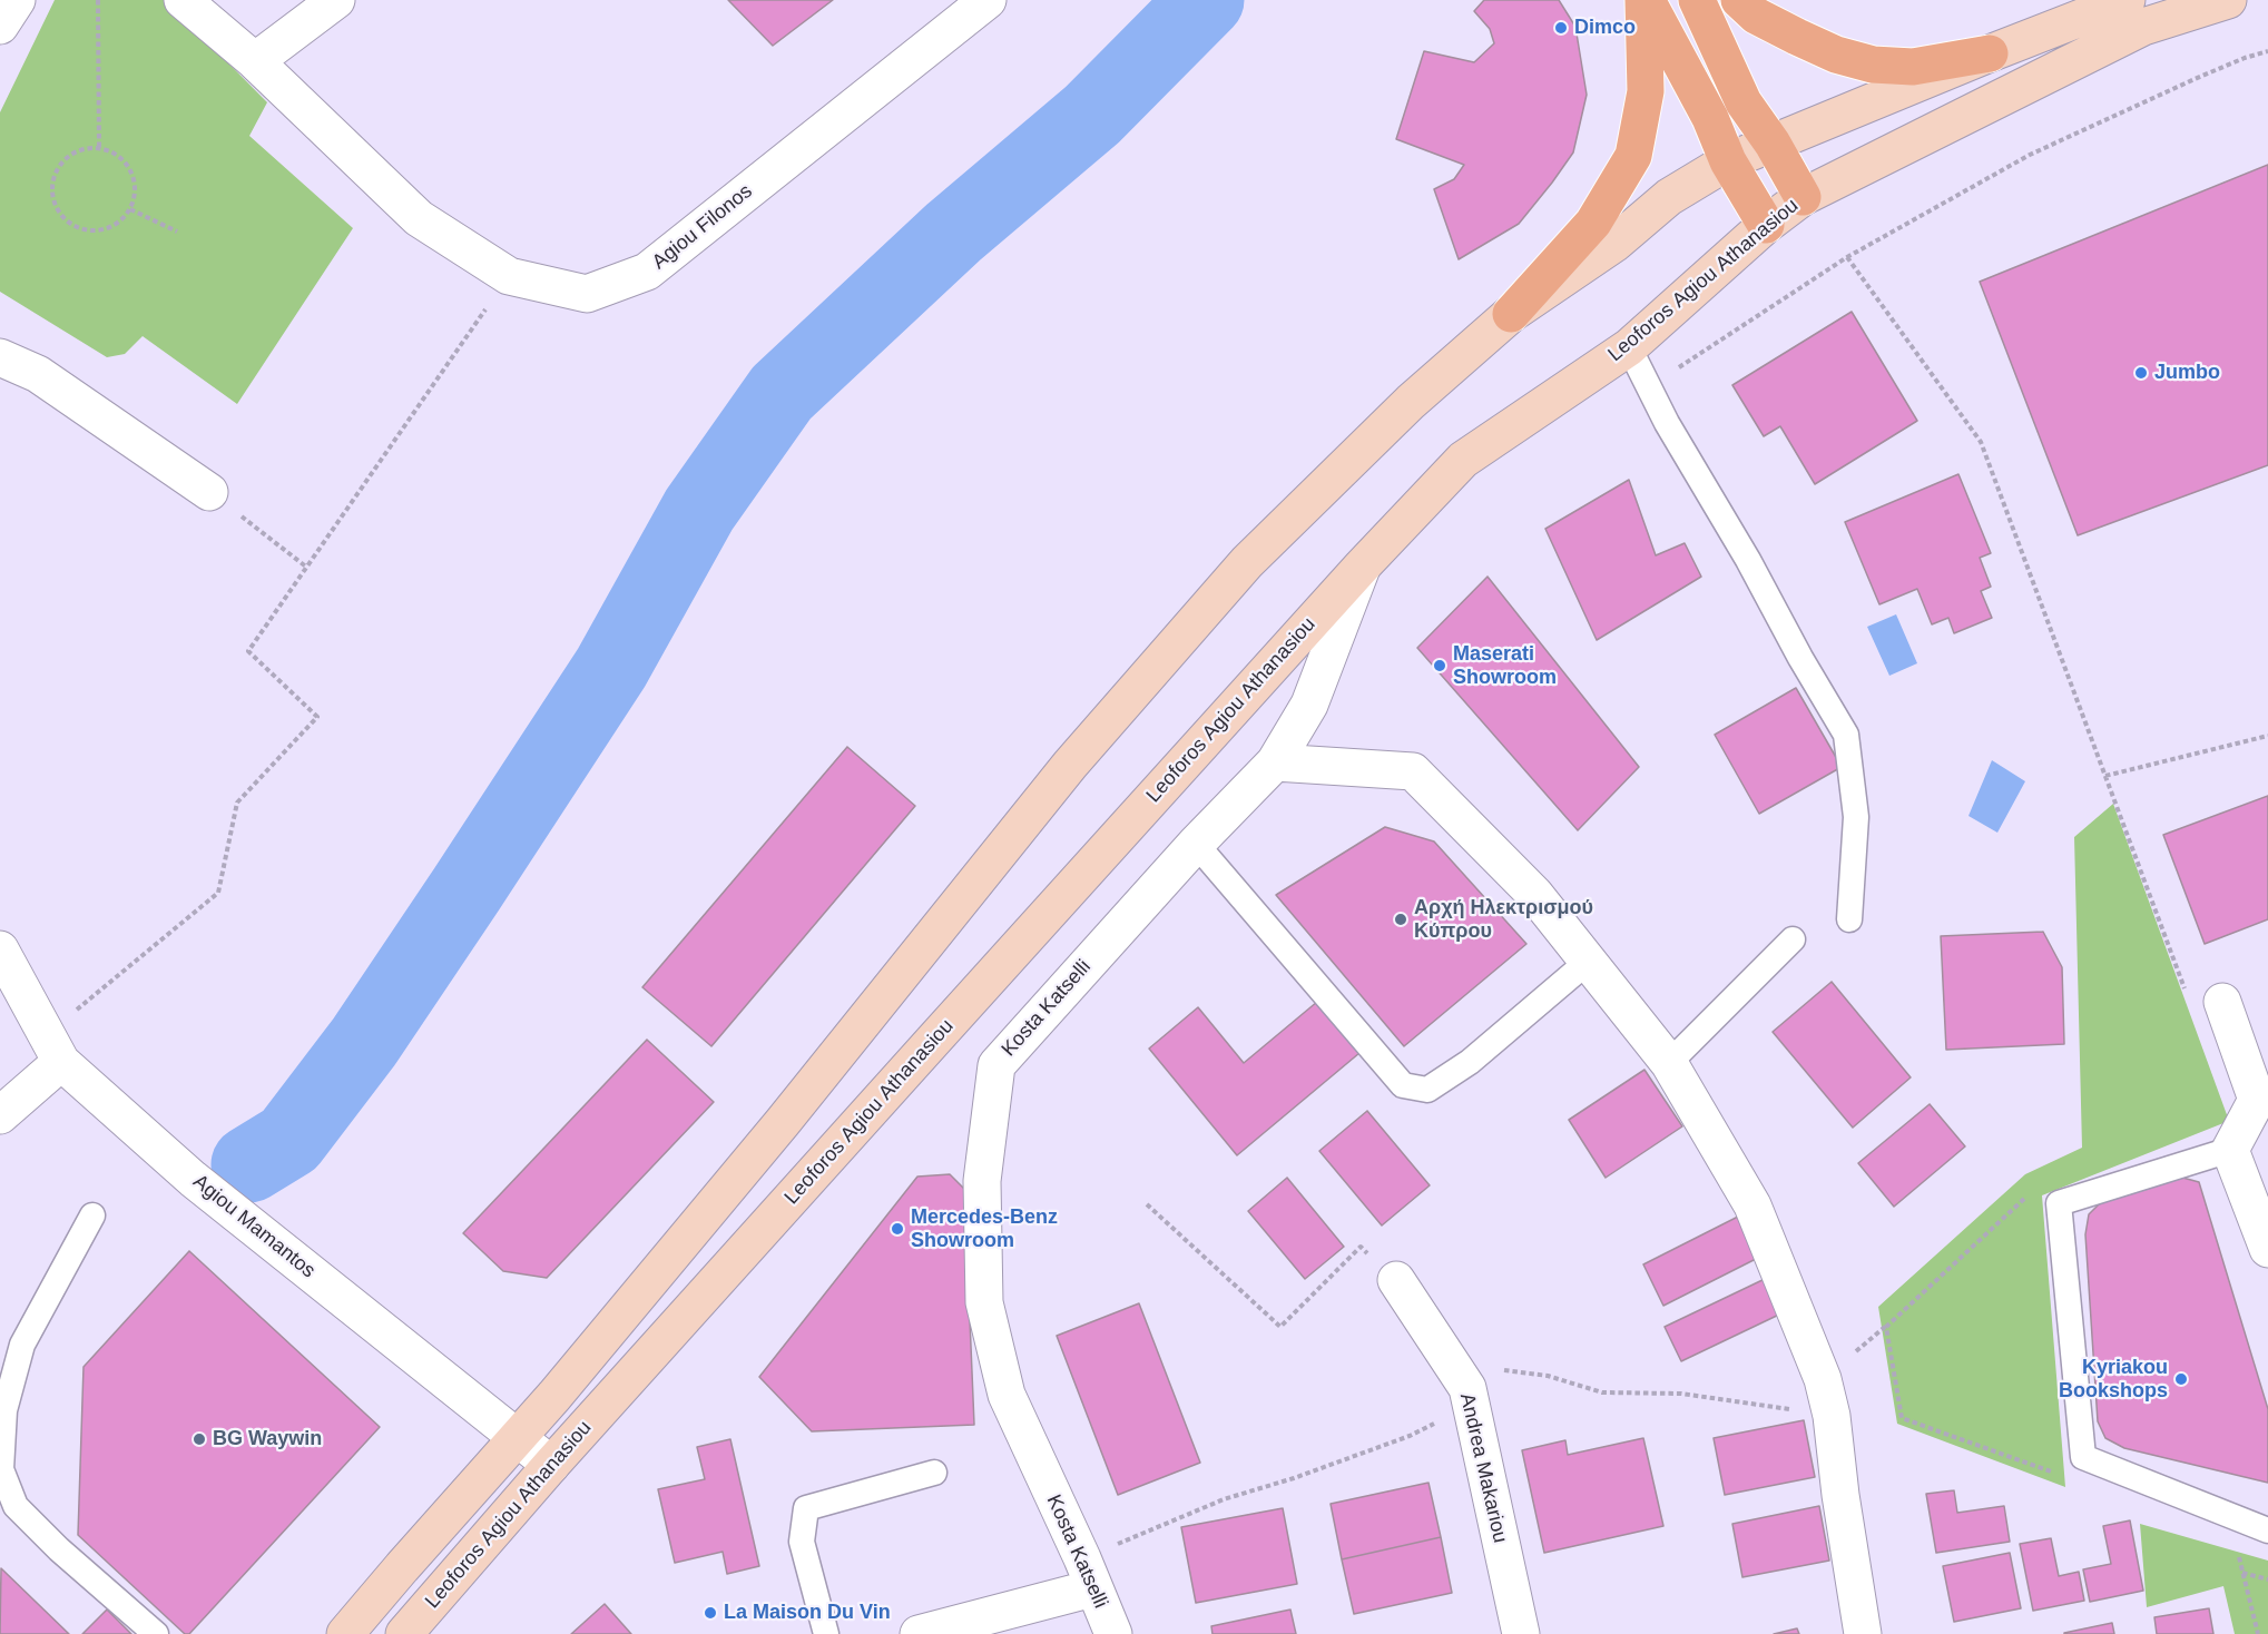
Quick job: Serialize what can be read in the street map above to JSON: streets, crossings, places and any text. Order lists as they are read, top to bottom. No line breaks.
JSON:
{"streets":{"main road":["Leoforos Agiou Athanasiou"],"street":["Agiou Filonos","Kosta Katselli","Agiou Mamantos","Andrea Makariou"]},"crossings":[["Leoforos Agiou Athanasiou","Kosta Katselli"],["Leoforos Agiou Athanasiou","Agiou Mamantos"]],"places":["Dimco","Jumbo","Maserati Showroom","Αρχή Ηλεκτρισμού Κύπρου","Mercedes-Benz Showroom","Kyriakou Bookshops","BG Waywin","La Maison Du Vin"]}
